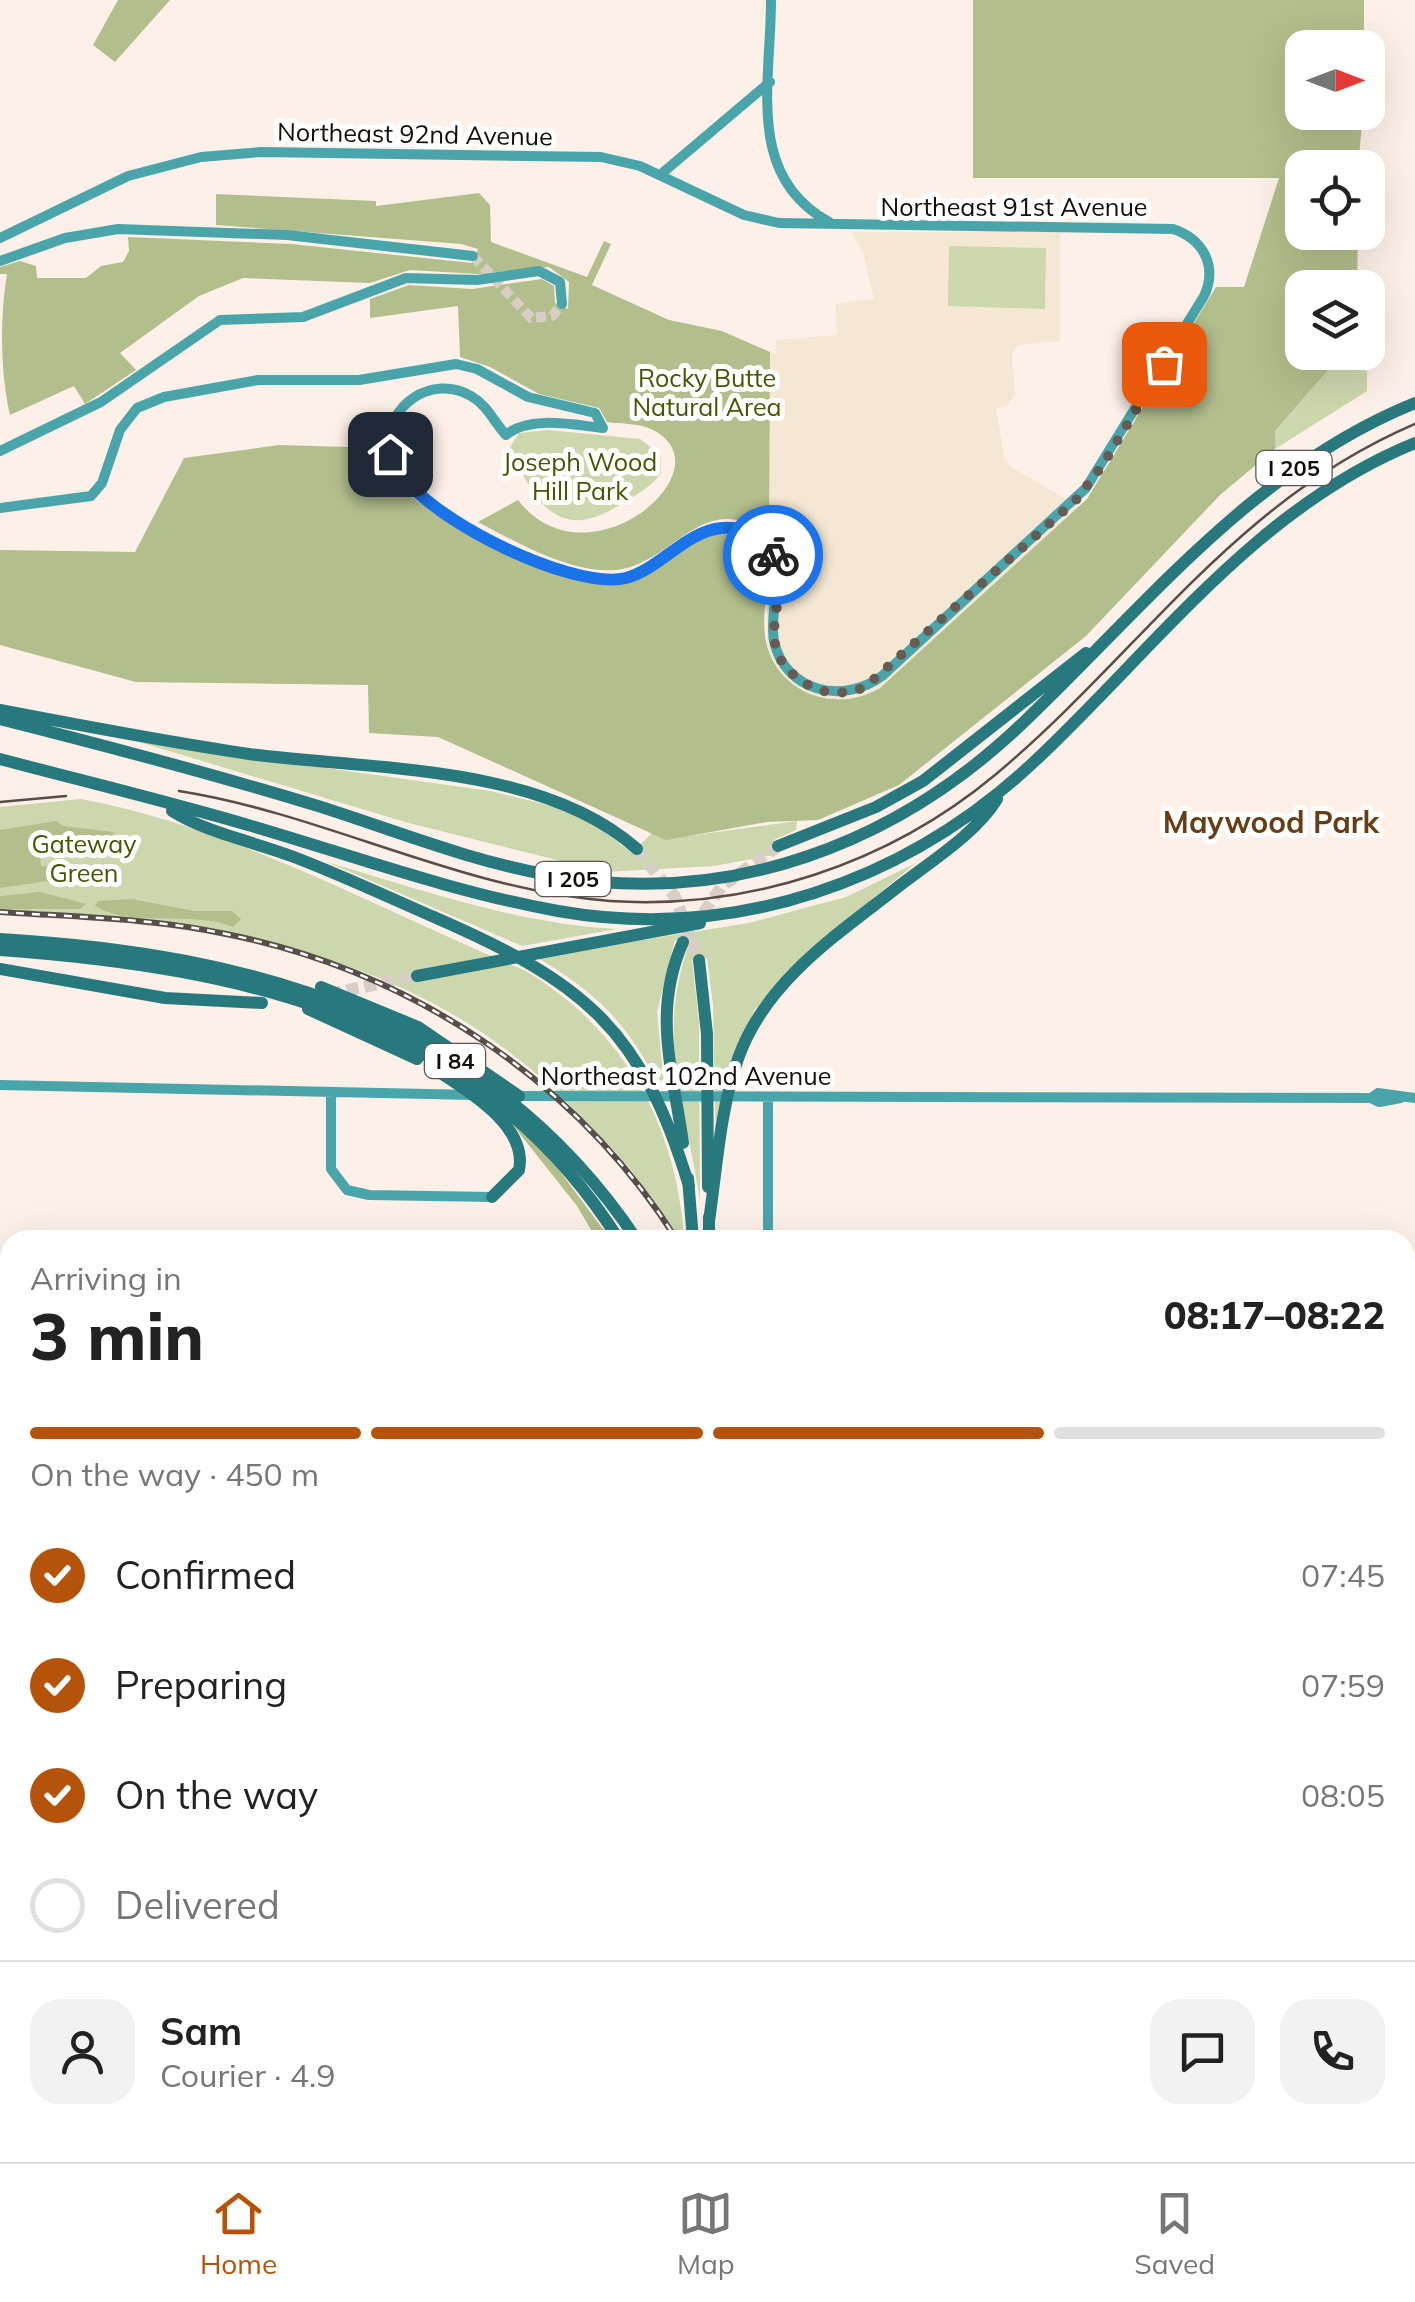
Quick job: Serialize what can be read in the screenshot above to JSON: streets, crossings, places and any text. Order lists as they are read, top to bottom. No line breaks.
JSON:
{"streets":{"highway":["I 205","I 84"],"street":["Northeast 92nd Avenue","Northeast 91st Avenue","Northeast 102nd Avenue"]},"crossings":[["Northeast 92nd Avenue","Northeast 91st Avenue"]],"districts":["Maywood Park"],"parks":["Rocky Butte Natural Area","Joseph Wood Hill Park","Gateway Green"],"north":"right","page":{"heading":["3 min","Arriving in","08:17–08:22"],"panel":["Sam","Courier · 4.9"],"bar":"On the way · 450 m","list":[["Confirmed","07:45"],["Preparing","07:59"],["On the way","08:05"],"Delivered"],"tabs":["Home","Map","Saved"]}}
